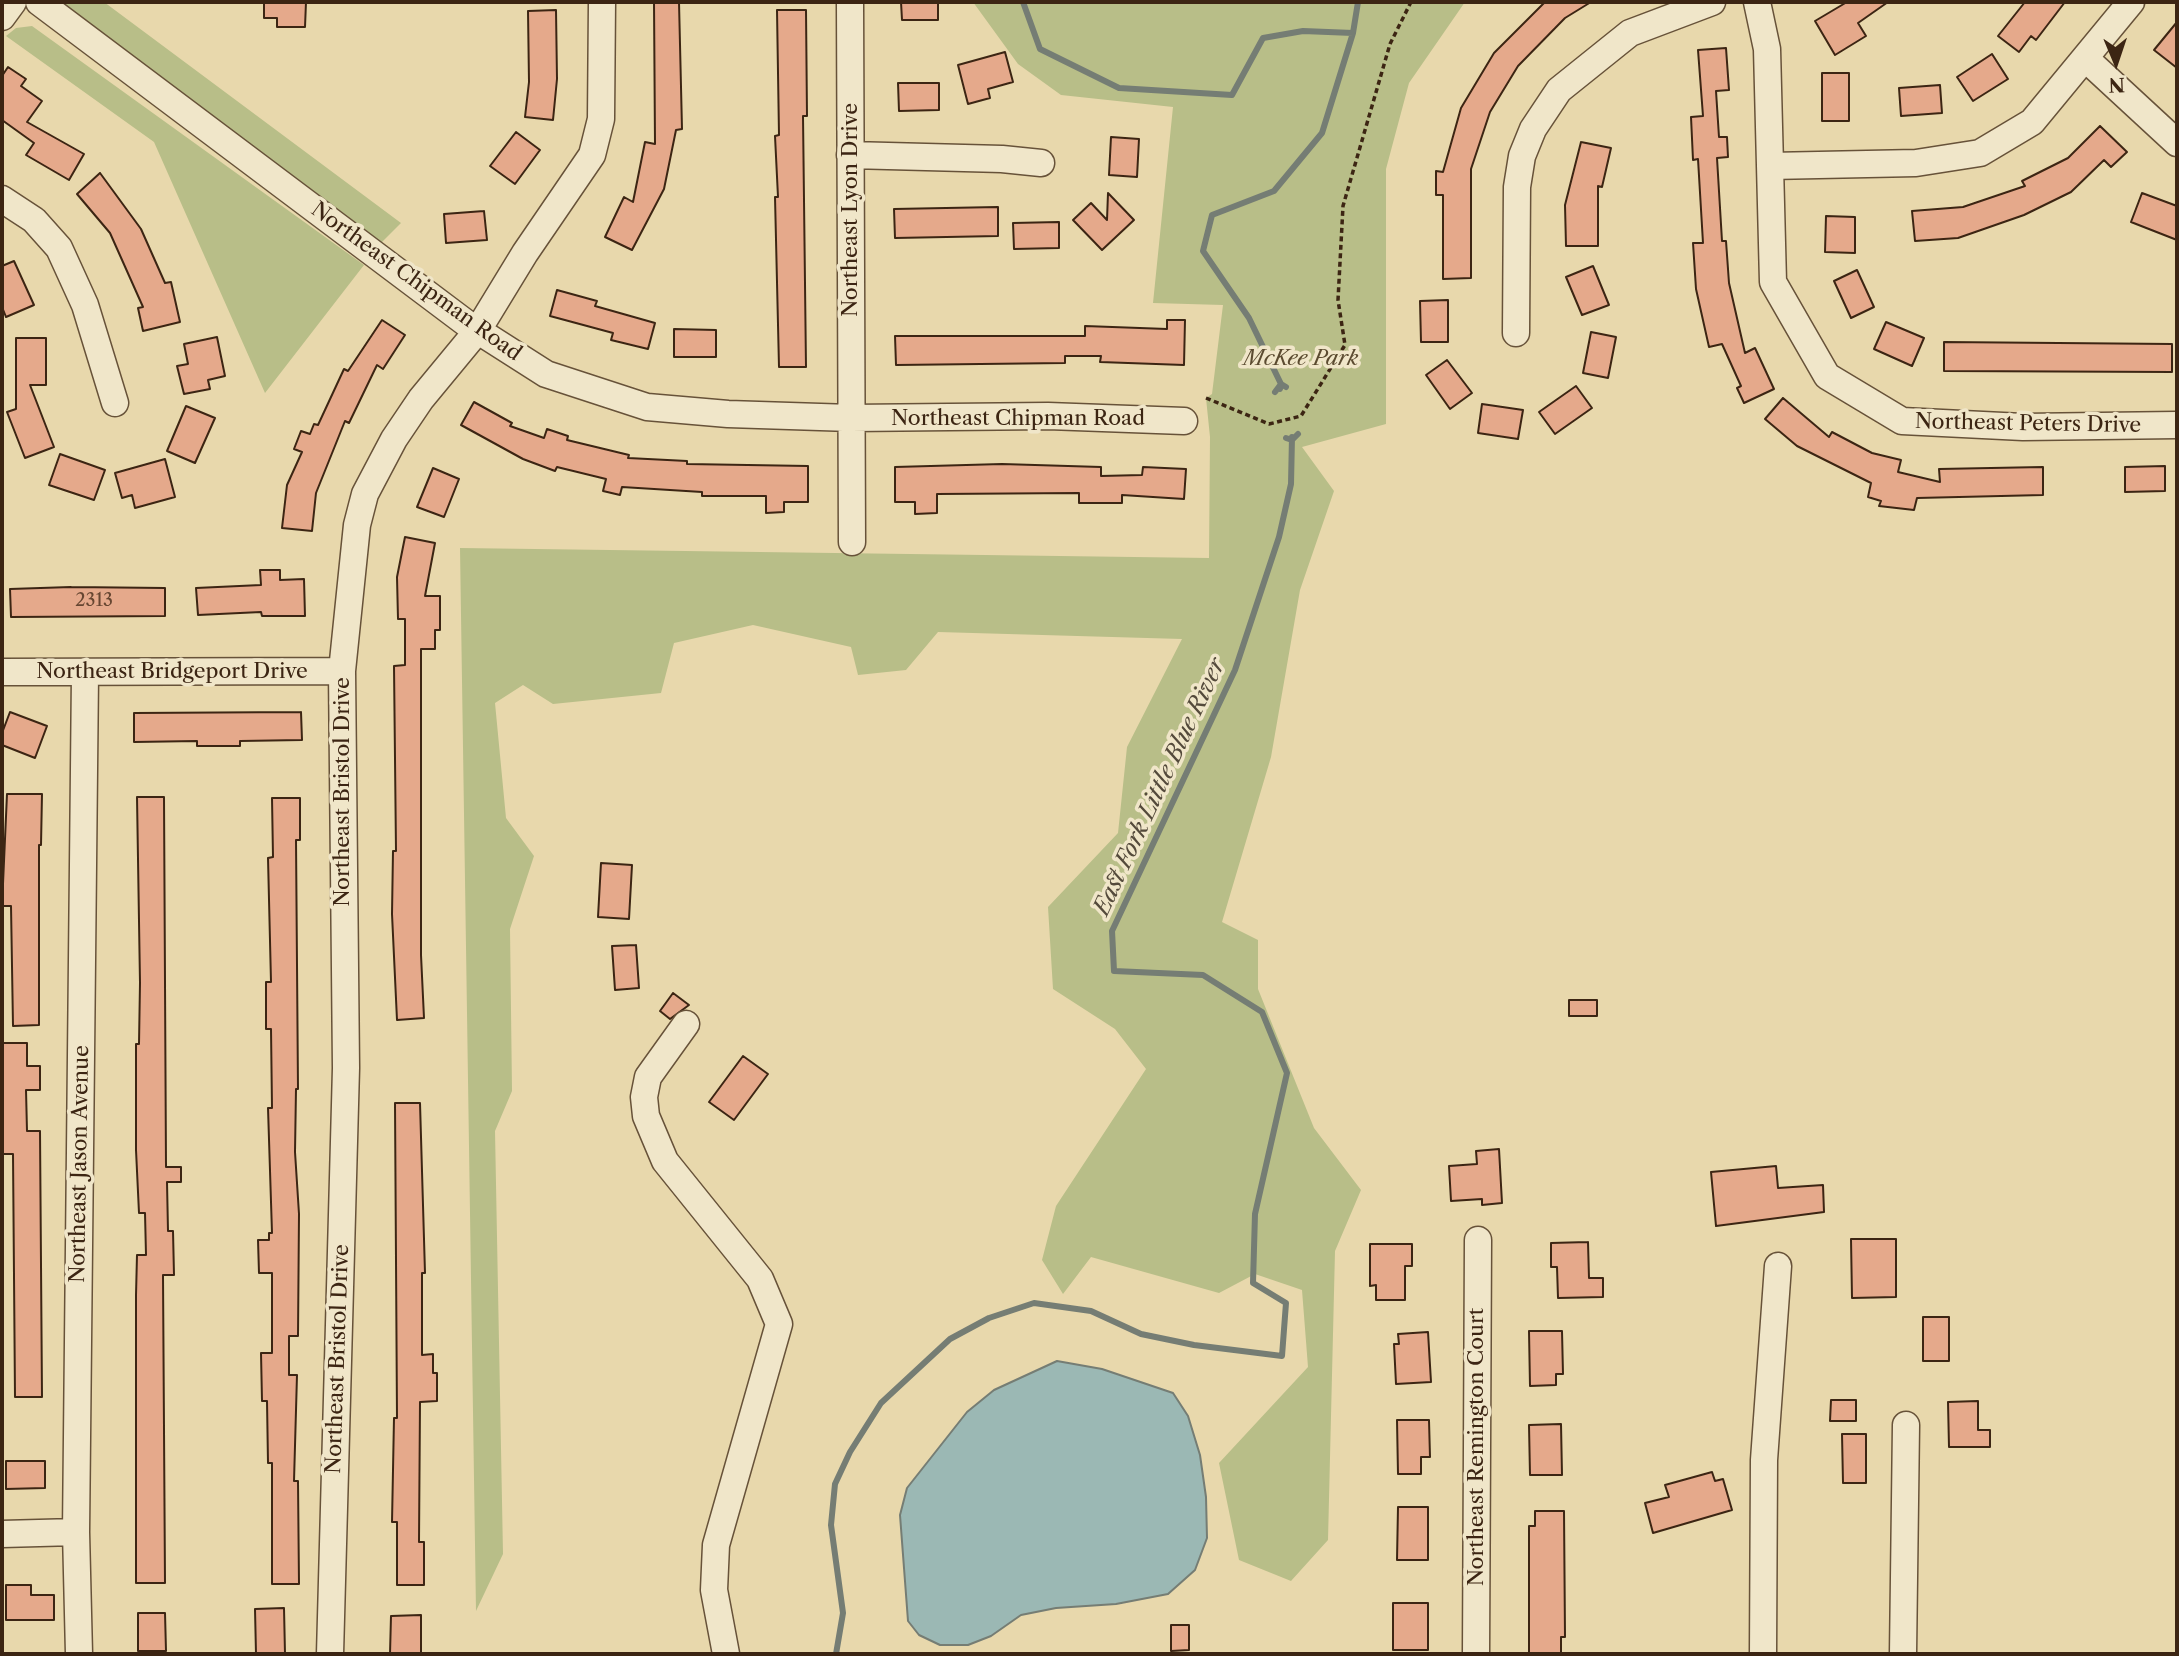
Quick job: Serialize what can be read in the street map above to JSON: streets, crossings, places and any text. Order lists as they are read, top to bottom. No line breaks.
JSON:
{"streets":{"street":["Northeast Lyon Drive","Northeast Chipman Road","Northeast Peters Drive","Northeast Bridgeport Drive","Northeast Bristol Drive","Northeast Jason Avenue","Northeast Remington Court"]},"crossings":[["Northeast Lyon Drive","Northeast Chipman Road"],["Northeast Chipman Road","Northeast Bristol Drive"],["Northeast Bridgeport Drive","Northeast Bristol Drive"],["Northeast Bridgeport Drive","Northeast Jason Avenue"]],"water":["East Fork Little Blue River"],"parks":["McKee Park"],"house_numbers":["2313"],"north":"bottom"}
